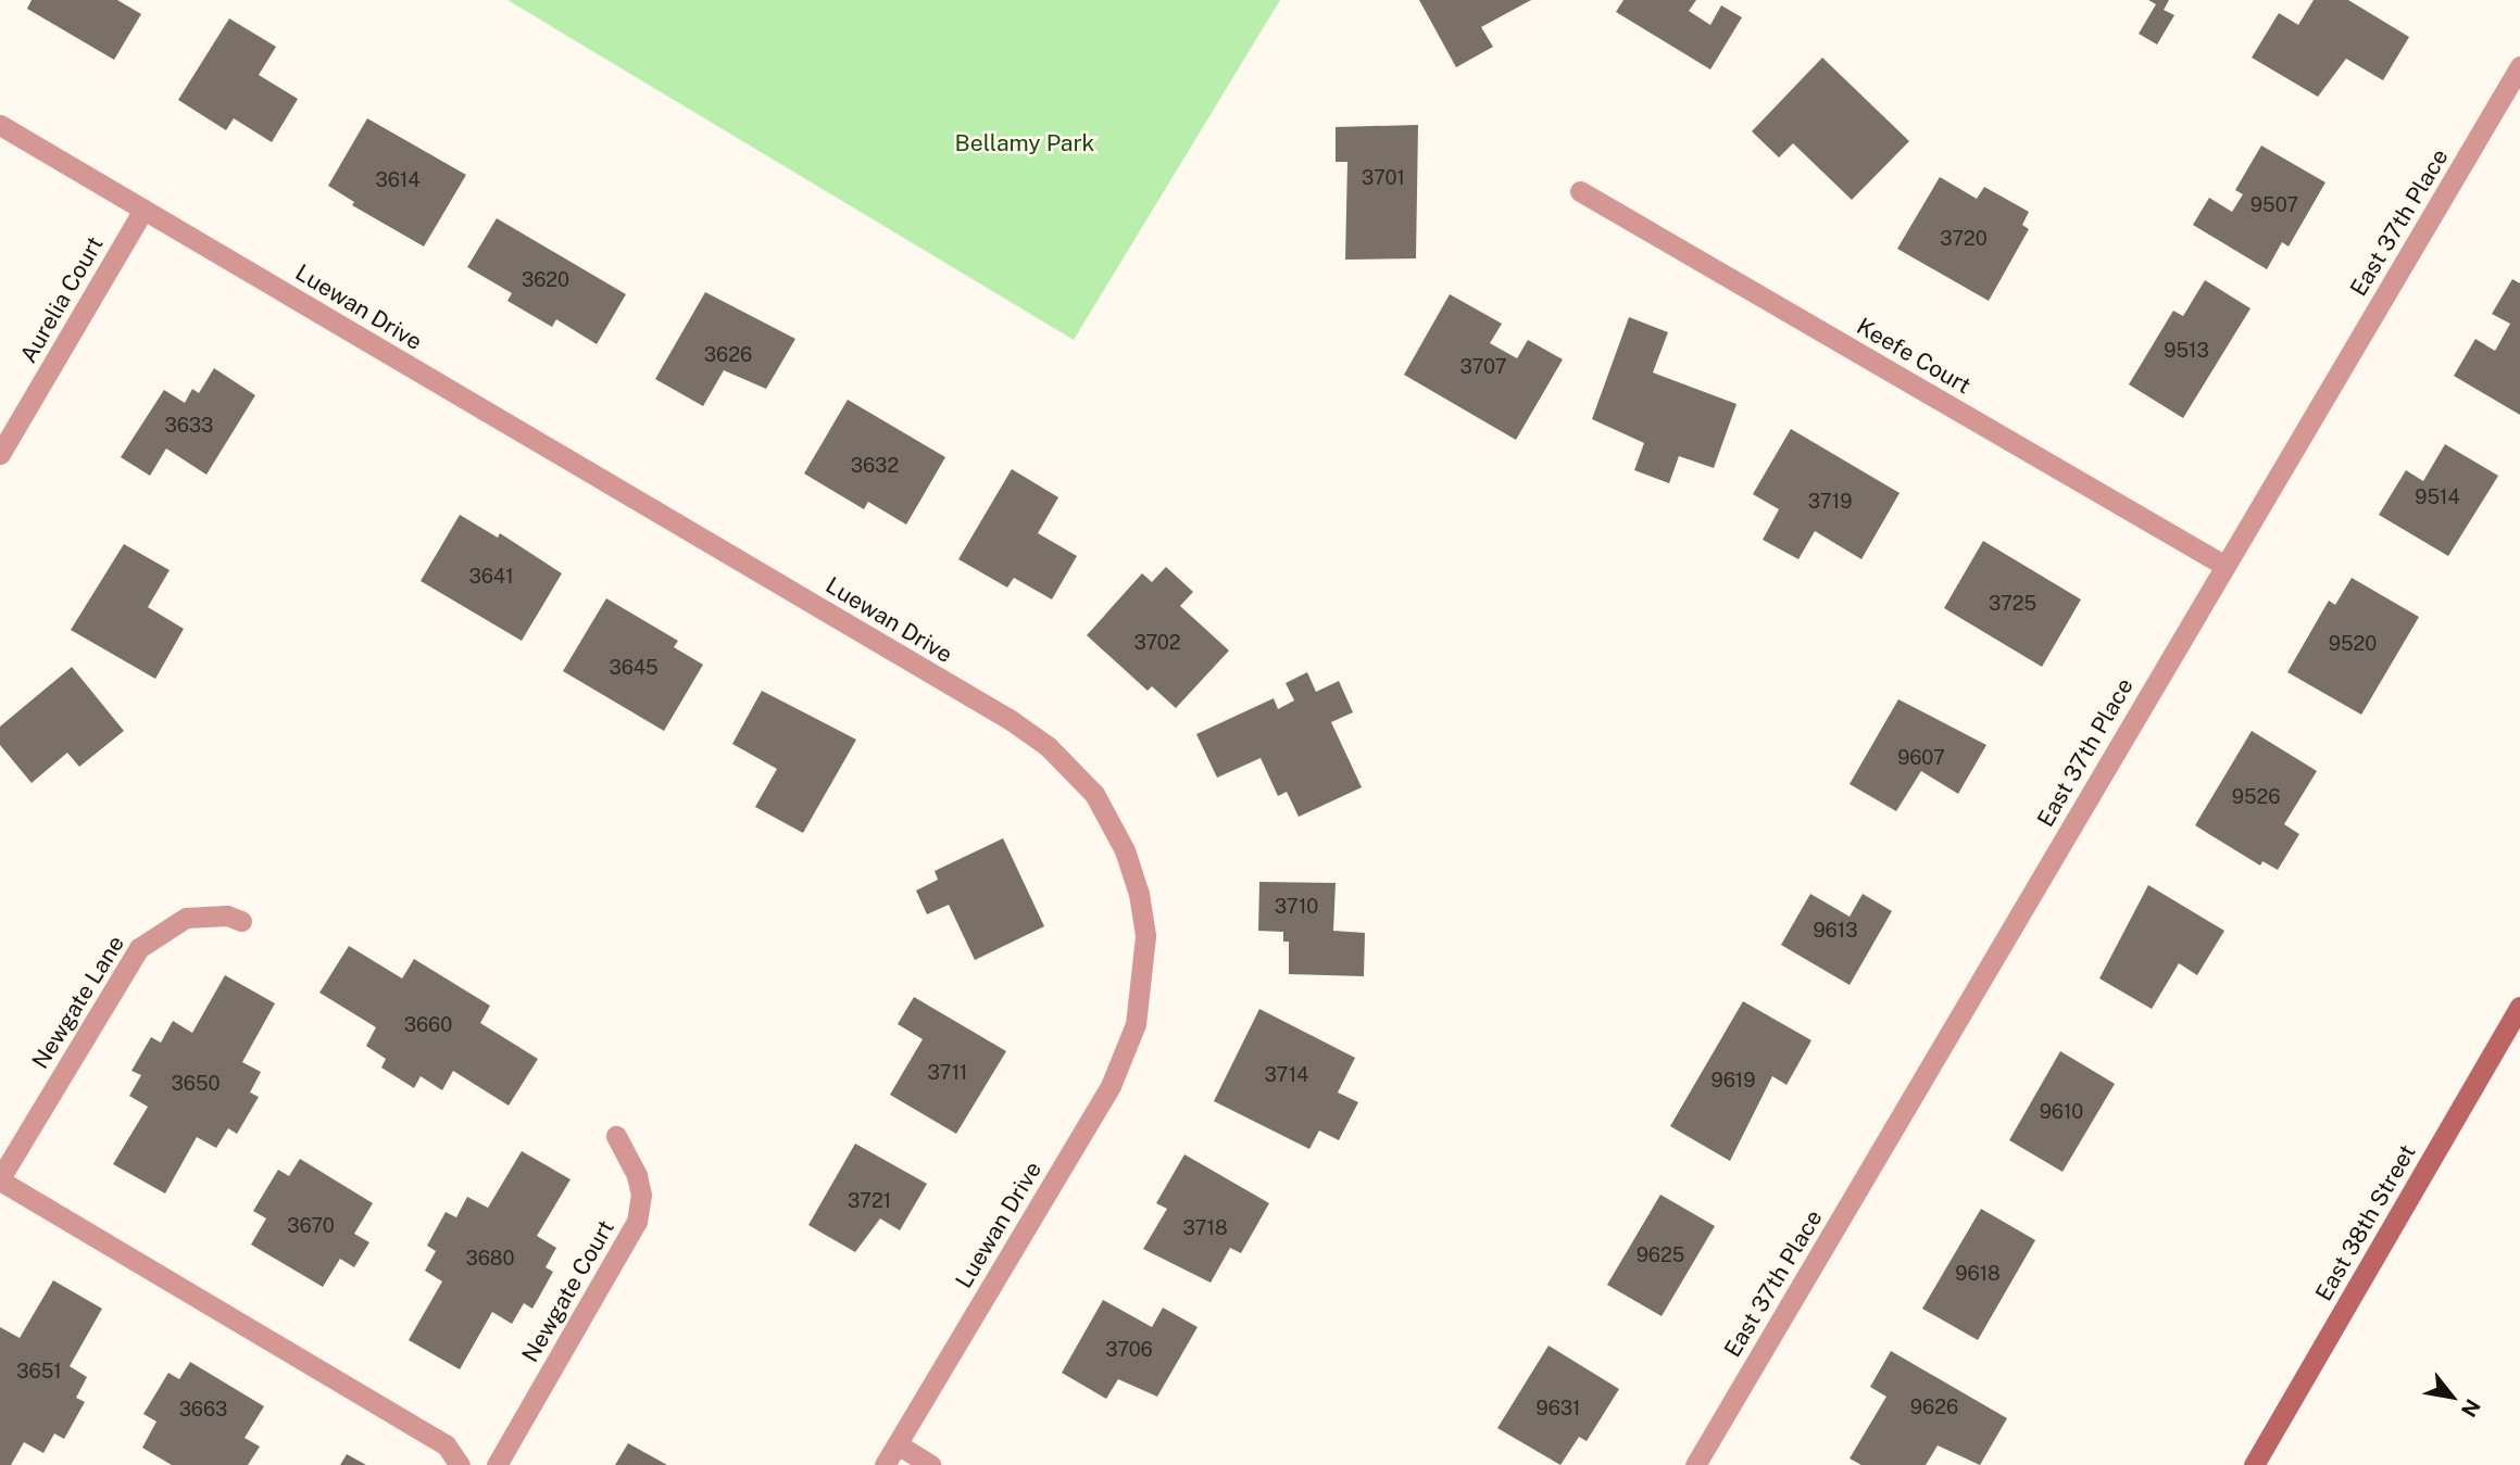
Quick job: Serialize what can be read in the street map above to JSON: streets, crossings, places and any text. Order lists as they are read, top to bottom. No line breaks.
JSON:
{"streets":{"main road":["East 38th Street"],"street":["East 37th Place","Aurelia Court","Luewan Drive","Keefe Court","Newgate Lane","Newgate Court"]},"crossings":[["East 37th Place","Keefe Court"],["Aurelia Court","Luewan Drive"]],"parks":["Bellamy Park"],"house_numbers":["3701","3614","9507","3720","3620","9513","3626","3707","3633","3632","9514","3719","3641","3725","3702","9520","3645","9607","9526","3710","9613","3660","3711","3714","9619","3650","9610","3721","3670","3718","9625","3680","9618","3706","3651","9626","9631","3663"],"north":"bottom right"}
